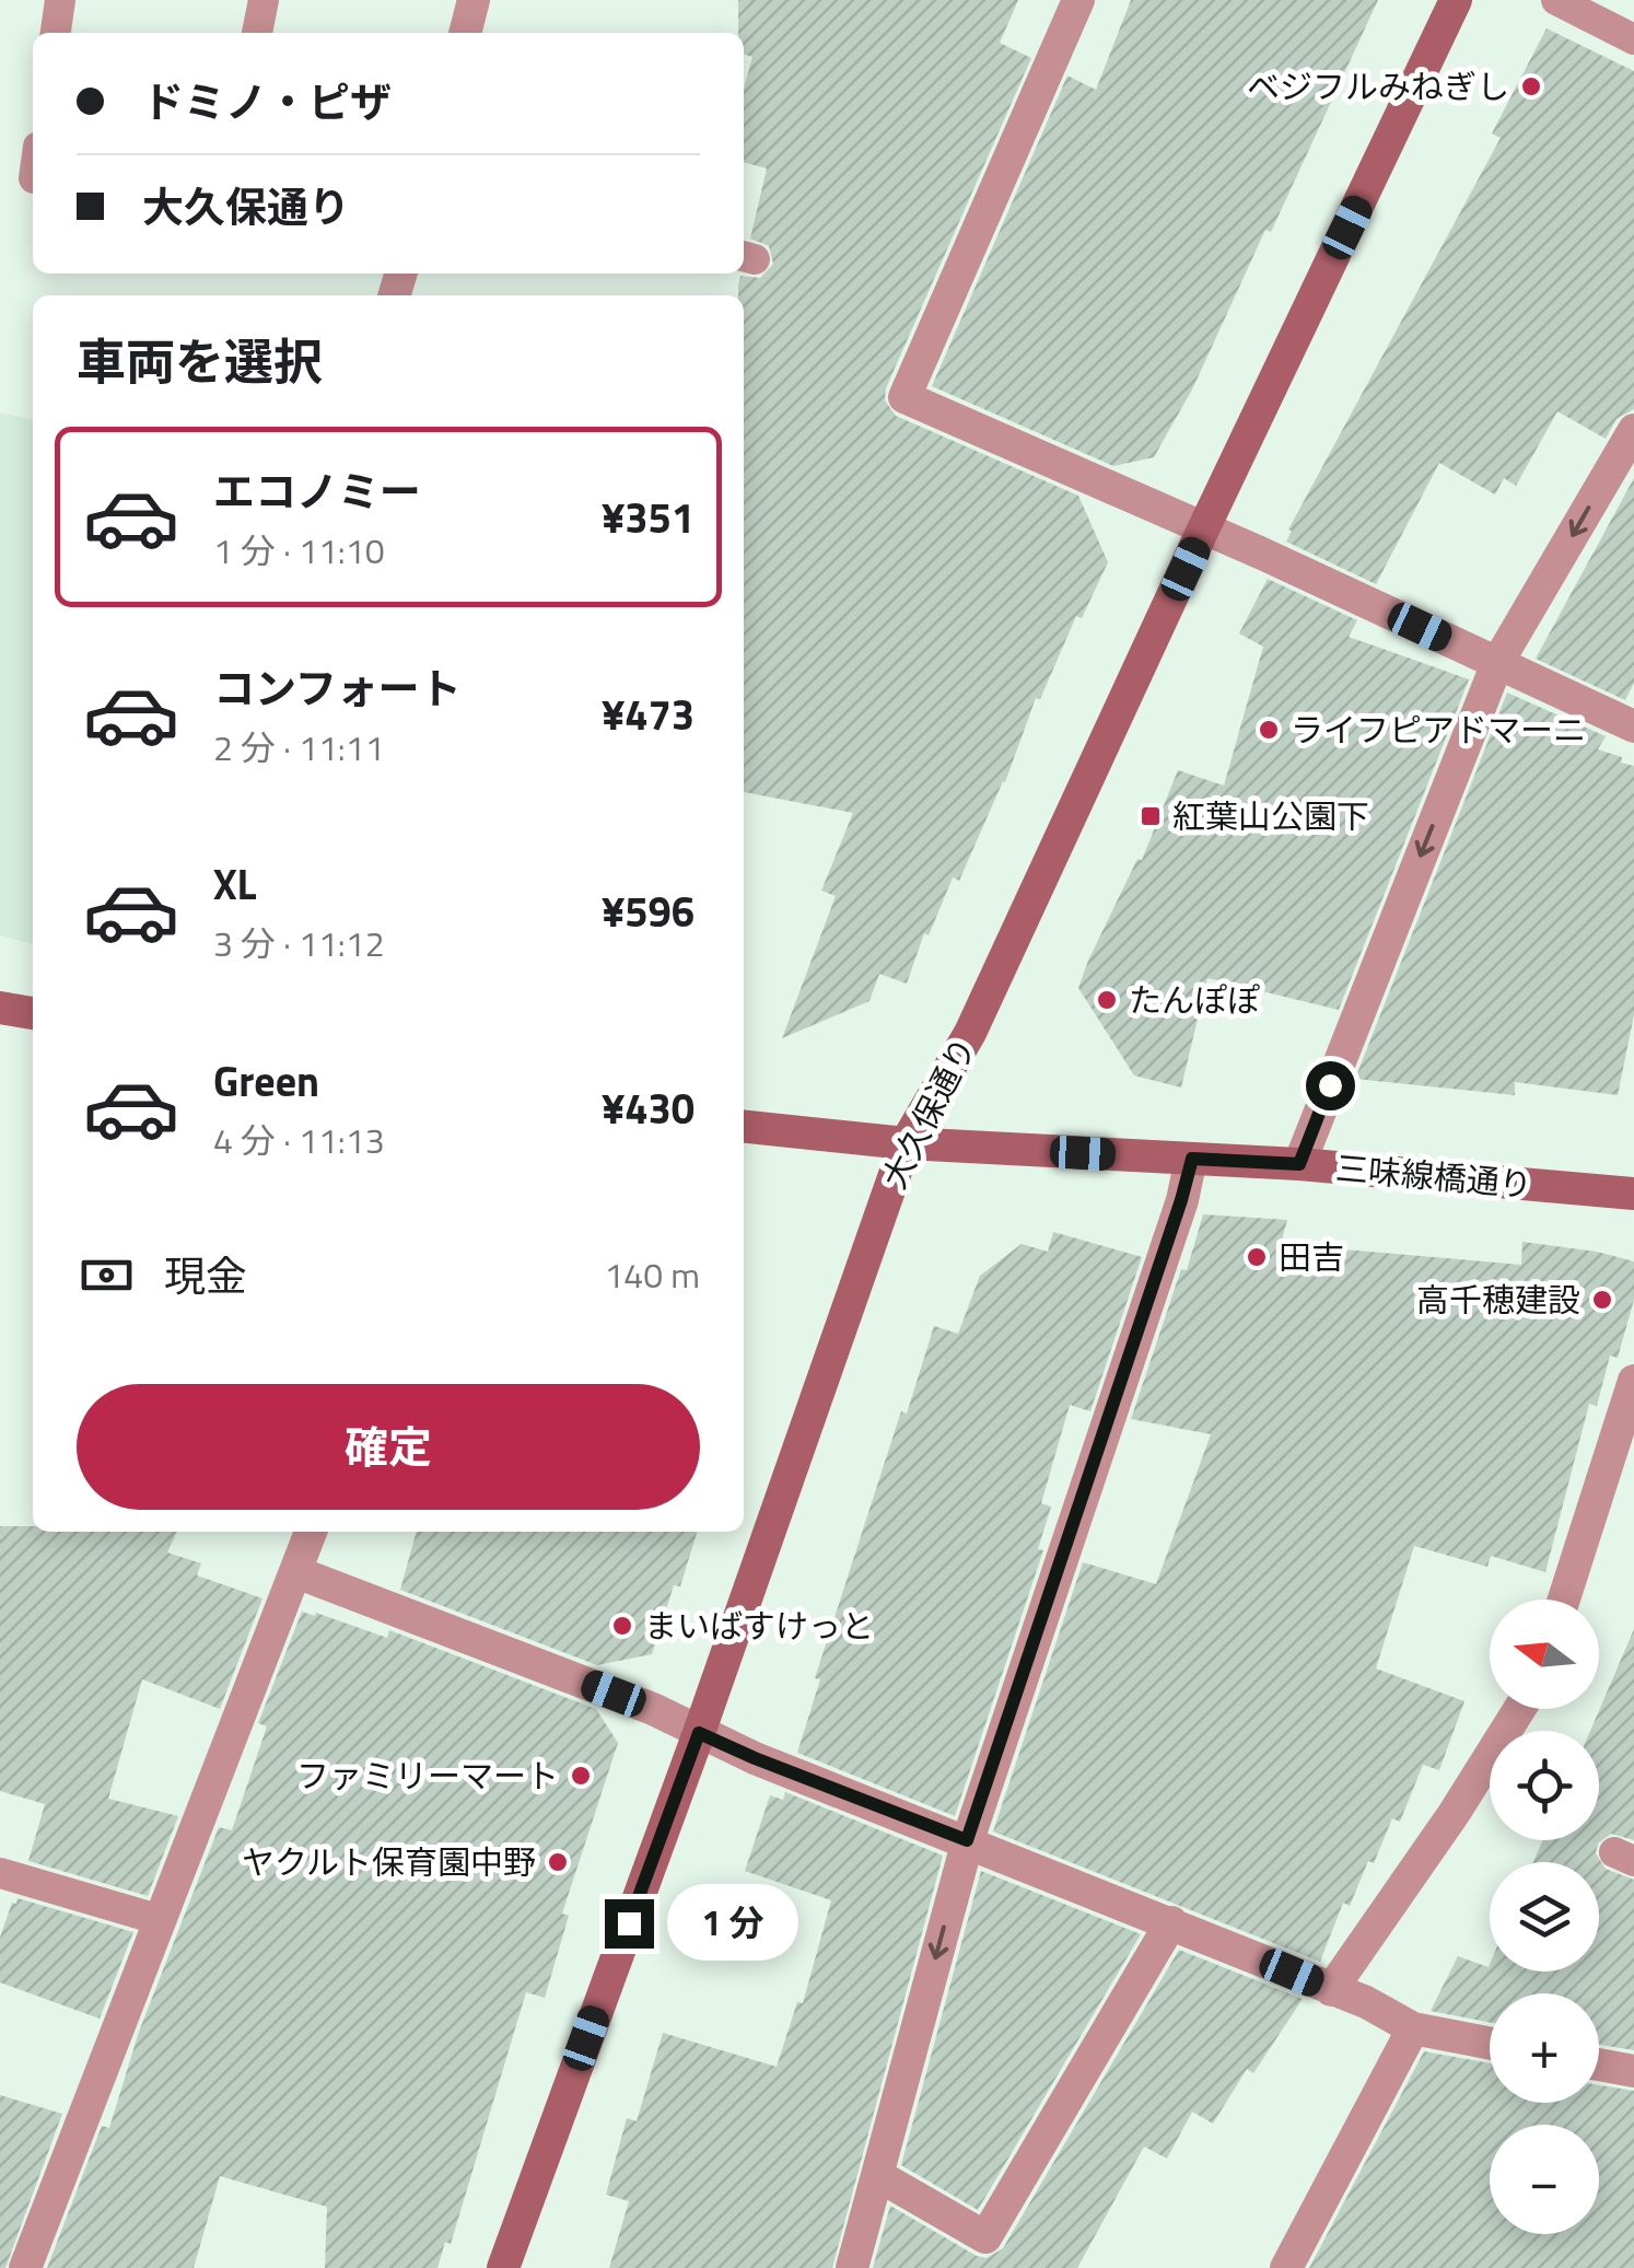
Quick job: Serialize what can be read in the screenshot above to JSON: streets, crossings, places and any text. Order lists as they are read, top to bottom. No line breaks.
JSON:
{"streets":{"main road":["大久保通り","三味線橋通り"]},"crossings":[["大久保通り","三味線橋通り"]],"places":{"other":["ベジフルみねぎし","ライフピアドマーニ","たんぽぽ","田吉","高千穂建設","まいばすけっと","ファミリーマート","ヤクルト保育園中野"],"transit":["紅葉山公園下"]},"north":"left","page":{"banner":["ドミノ・ピザ","大久保通り"],"heading":"車両を選択","list":[{"name":"エコノミー","note":"1 分 · 11:10","value":"¥351"},{"name":"コンフォート","note":"2 分 · 11:11","value":"¥473"},{"name":"XL","note":"3 分 · 11:12","value":"¥596"},{"name":"Green","note":"4 分 · 11:13","value":"¥430"}],"pay":["現金","140 m"],"buttons":"確定","map_buttons":["+","−"],"bubble":"1 分"}}
